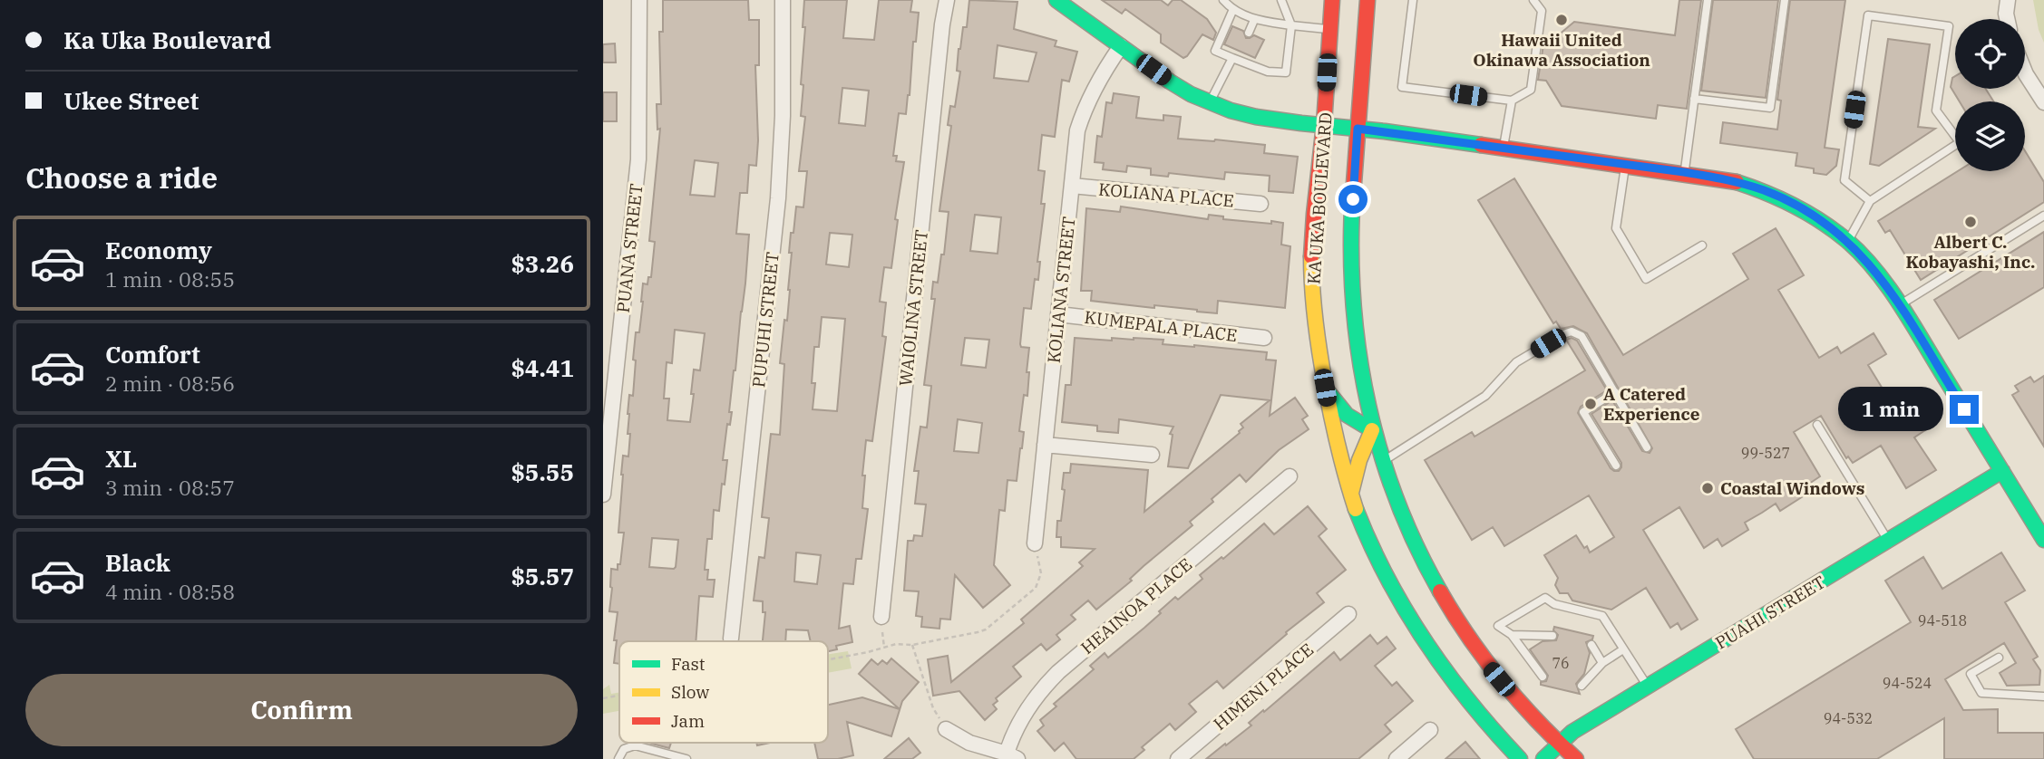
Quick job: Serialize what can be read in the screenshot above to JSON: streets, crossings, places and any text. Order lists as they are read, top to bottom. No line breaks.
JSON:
{"streets":{"main road":["KA UKA BOULEVARD","PUAHI STREET"],"street":["KOLIANA PLACE","PUANA STREET","KOLIANA STREET","WAIOLINA STREET","PUPUHI STREET","KUMEPALA PLACE","HEAINOA PLACE","HIMENI PLACE"]},"crossings":[["KOLIANA PLACE","KOLIANA STREET"],["KA UKA BOULEVARD","PUAHI STREET"],["KOLIANA STREET","KUMEPALA PLACE"]],"places":["Hawaii United Okinawa Association","Albert C. Kobayashi, Inc.","A Catered Experience","Coastal Windows"],"house_numbers":["99-527","94-518","76","94-524","94-532"],"legend":["Fast","Slow","Jam"],"page":{"banner":["Ka Uka Boulevard","Ukee Street"],"heading":"Choose a ride","list":[{"name":"Economy","note":"1 min · 08:55","value":"$3.26"},{"name":"Comfort","note":"2 min · 08:56","value":"$4.41"},{"name":"XL","note":"3 min · 08:57","value":"$5.55"},{"name":"Black","note":"4 min · 08:58","value":"$5.57"}],"bubble":"1 min","buttons":"Confirm"}}
